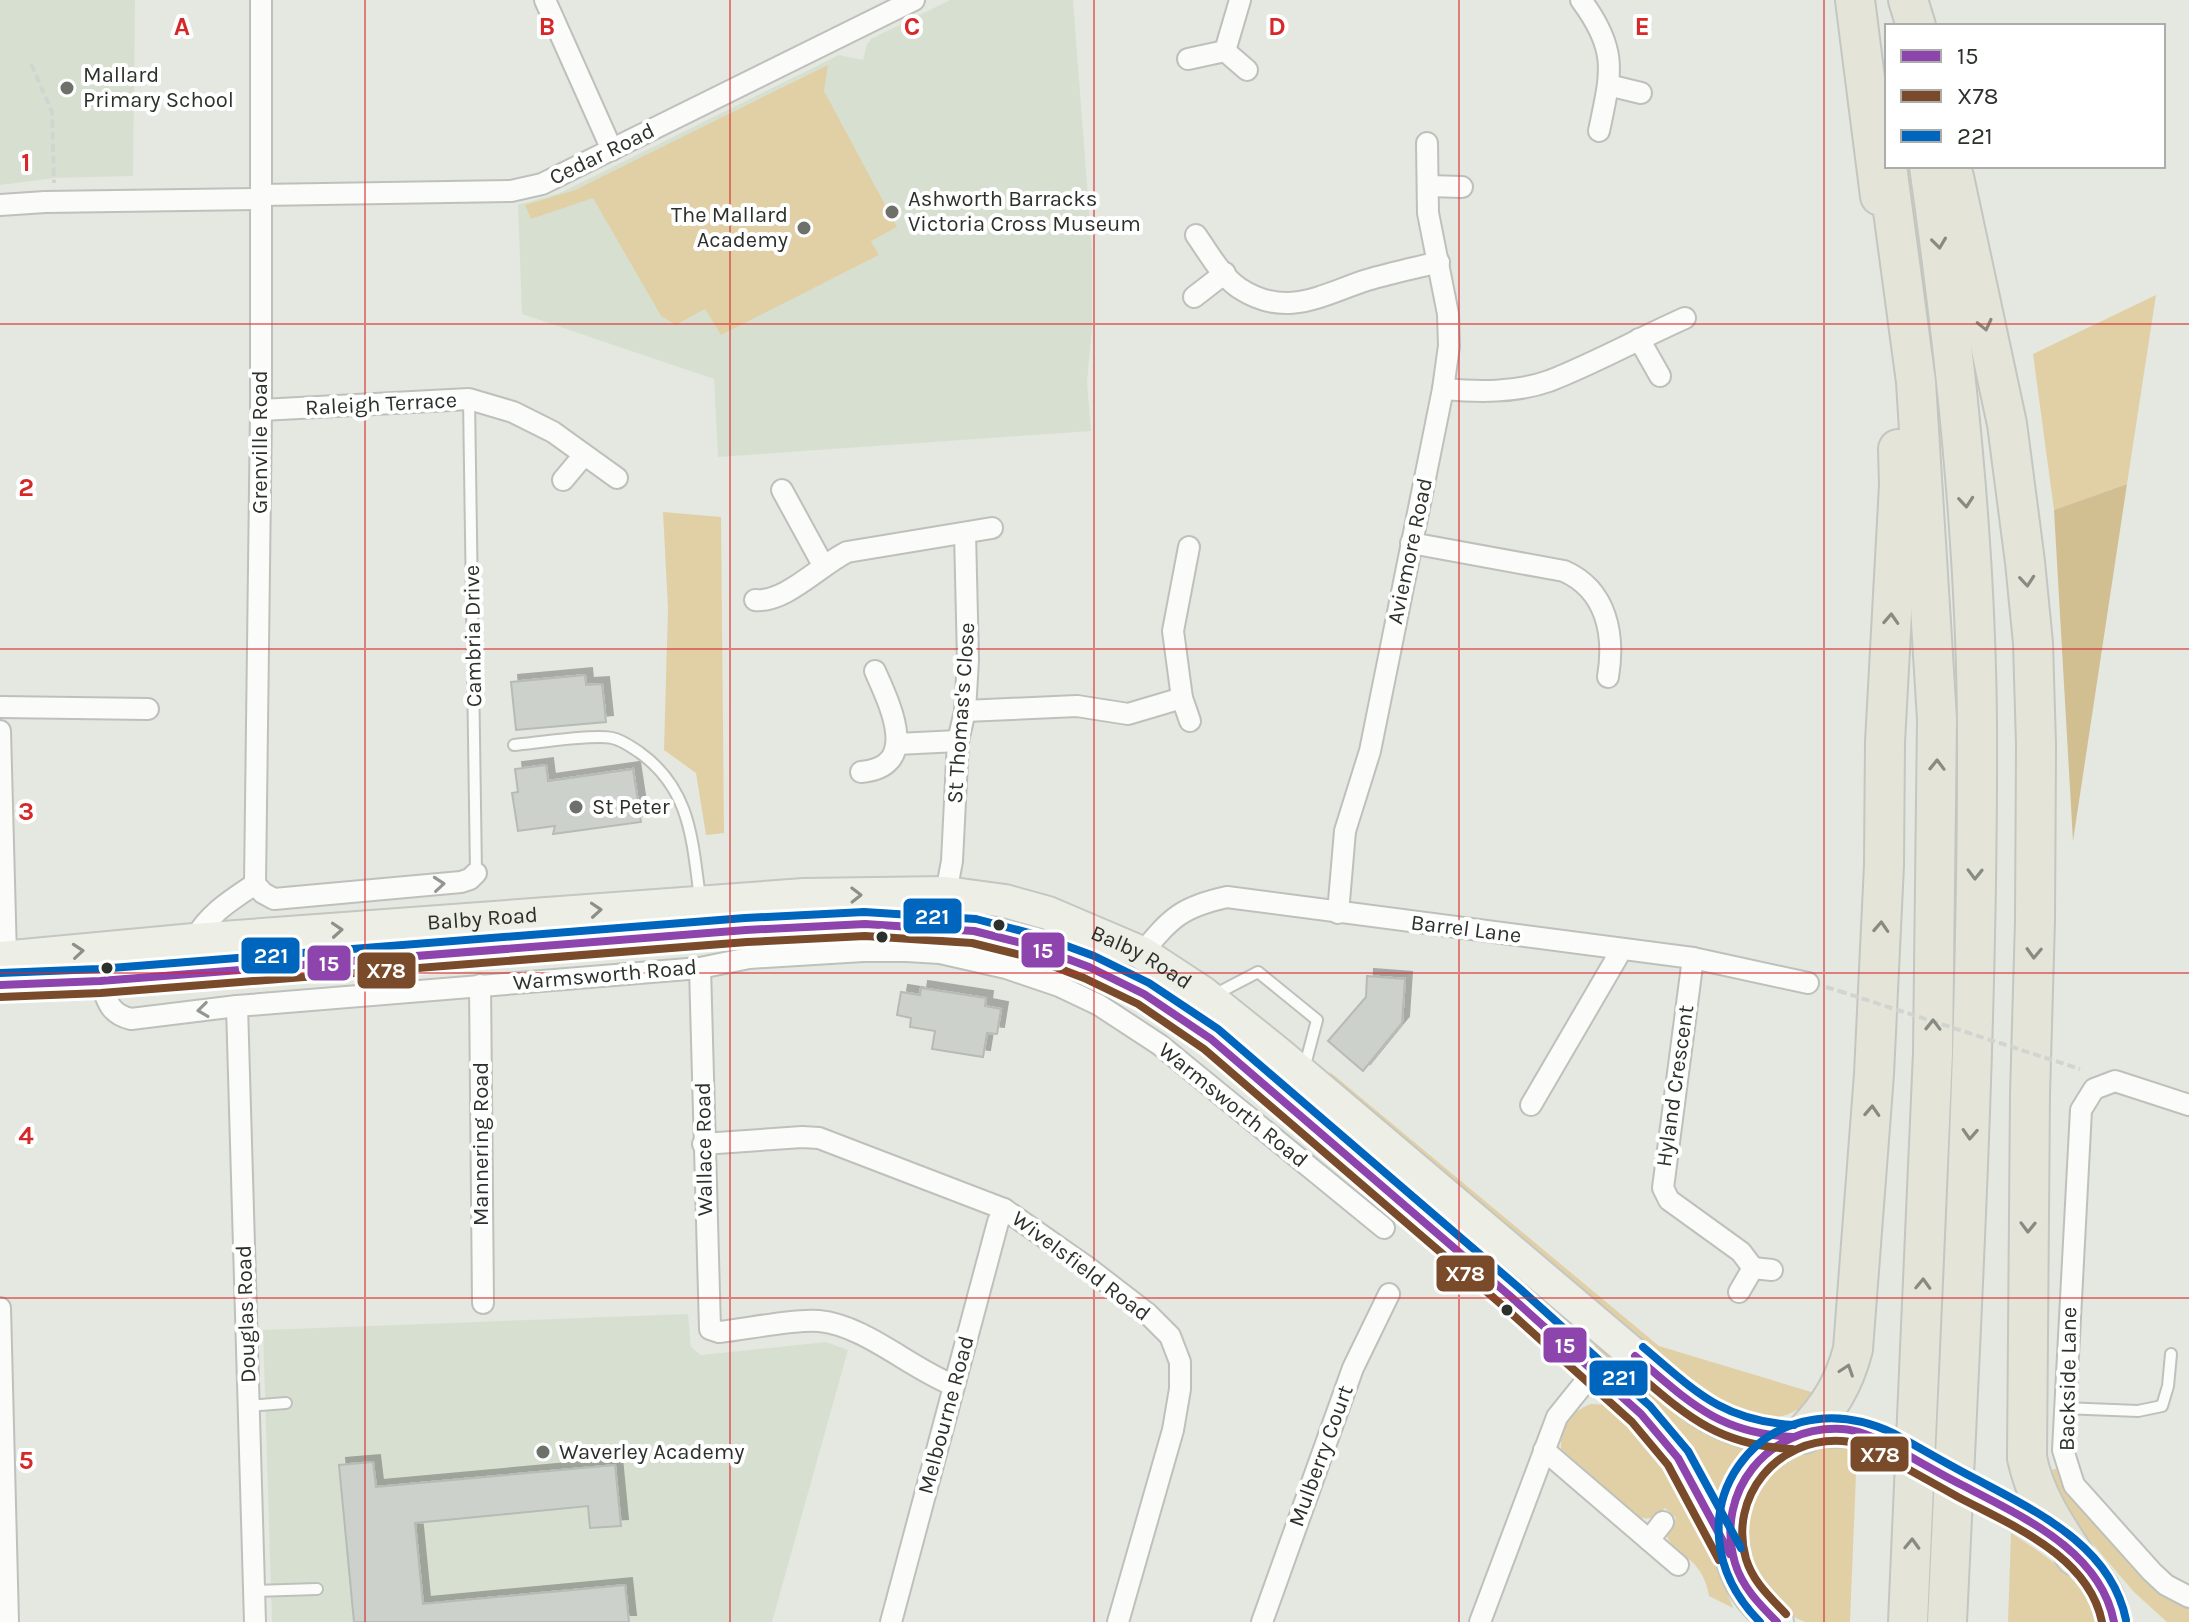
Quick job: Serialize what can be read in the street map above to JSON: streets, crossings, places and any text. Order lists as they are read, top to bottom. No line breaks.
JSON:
{"streets":{"main road":["Balby Road"],"street":["Cedar Road","Raleigh Terrace","Grenville Road","Aviemore Road","St Thomas's Close","Barrel Lane","Warmsworth Road","Hyland Crescent","Mannering Road","Wallace Road","Wivelsfield Road","Douglas Road","Backside Lane","Melbourne Road","Mulberry Court"],"lane":["Cambria Drive"]},"crossings":[["Cedar Road","Grenville Road"],["Raleigh Terrace","Grenville Road"],["Raleigh Terrace","Cambria Drive"],["Aviemore Road","Barrel Lane"],["St Thomas's Close","Balby Road"],["Balby Road","Barrel Lane"],["Balby Road","Warmsworth Road"],["Barrel Lane","Hyland Crescent"],["Warmsworth Road","Mannering Road"],["Warmsworth Road","Wallace Road"],["Warmsworth Road","Douglas Road"],["Wallace Road","Wivelsfield Road"],["Wallace Road","Melbourne Road"],["Wivelsfield Road","Melbourne Road"]],"places":["Mallard Primary School","Ashworth Barracks Victoria Cross Museum","The Mallard Academy","St Peter","Waverley Academy"],"lines":["transit line 221","transit line 15","transit line X78"],"legend":["15","X78","221"],"grid":{"columns":["A","B","C","D","E"],"rows":["1","2","3","4","5"]}}
